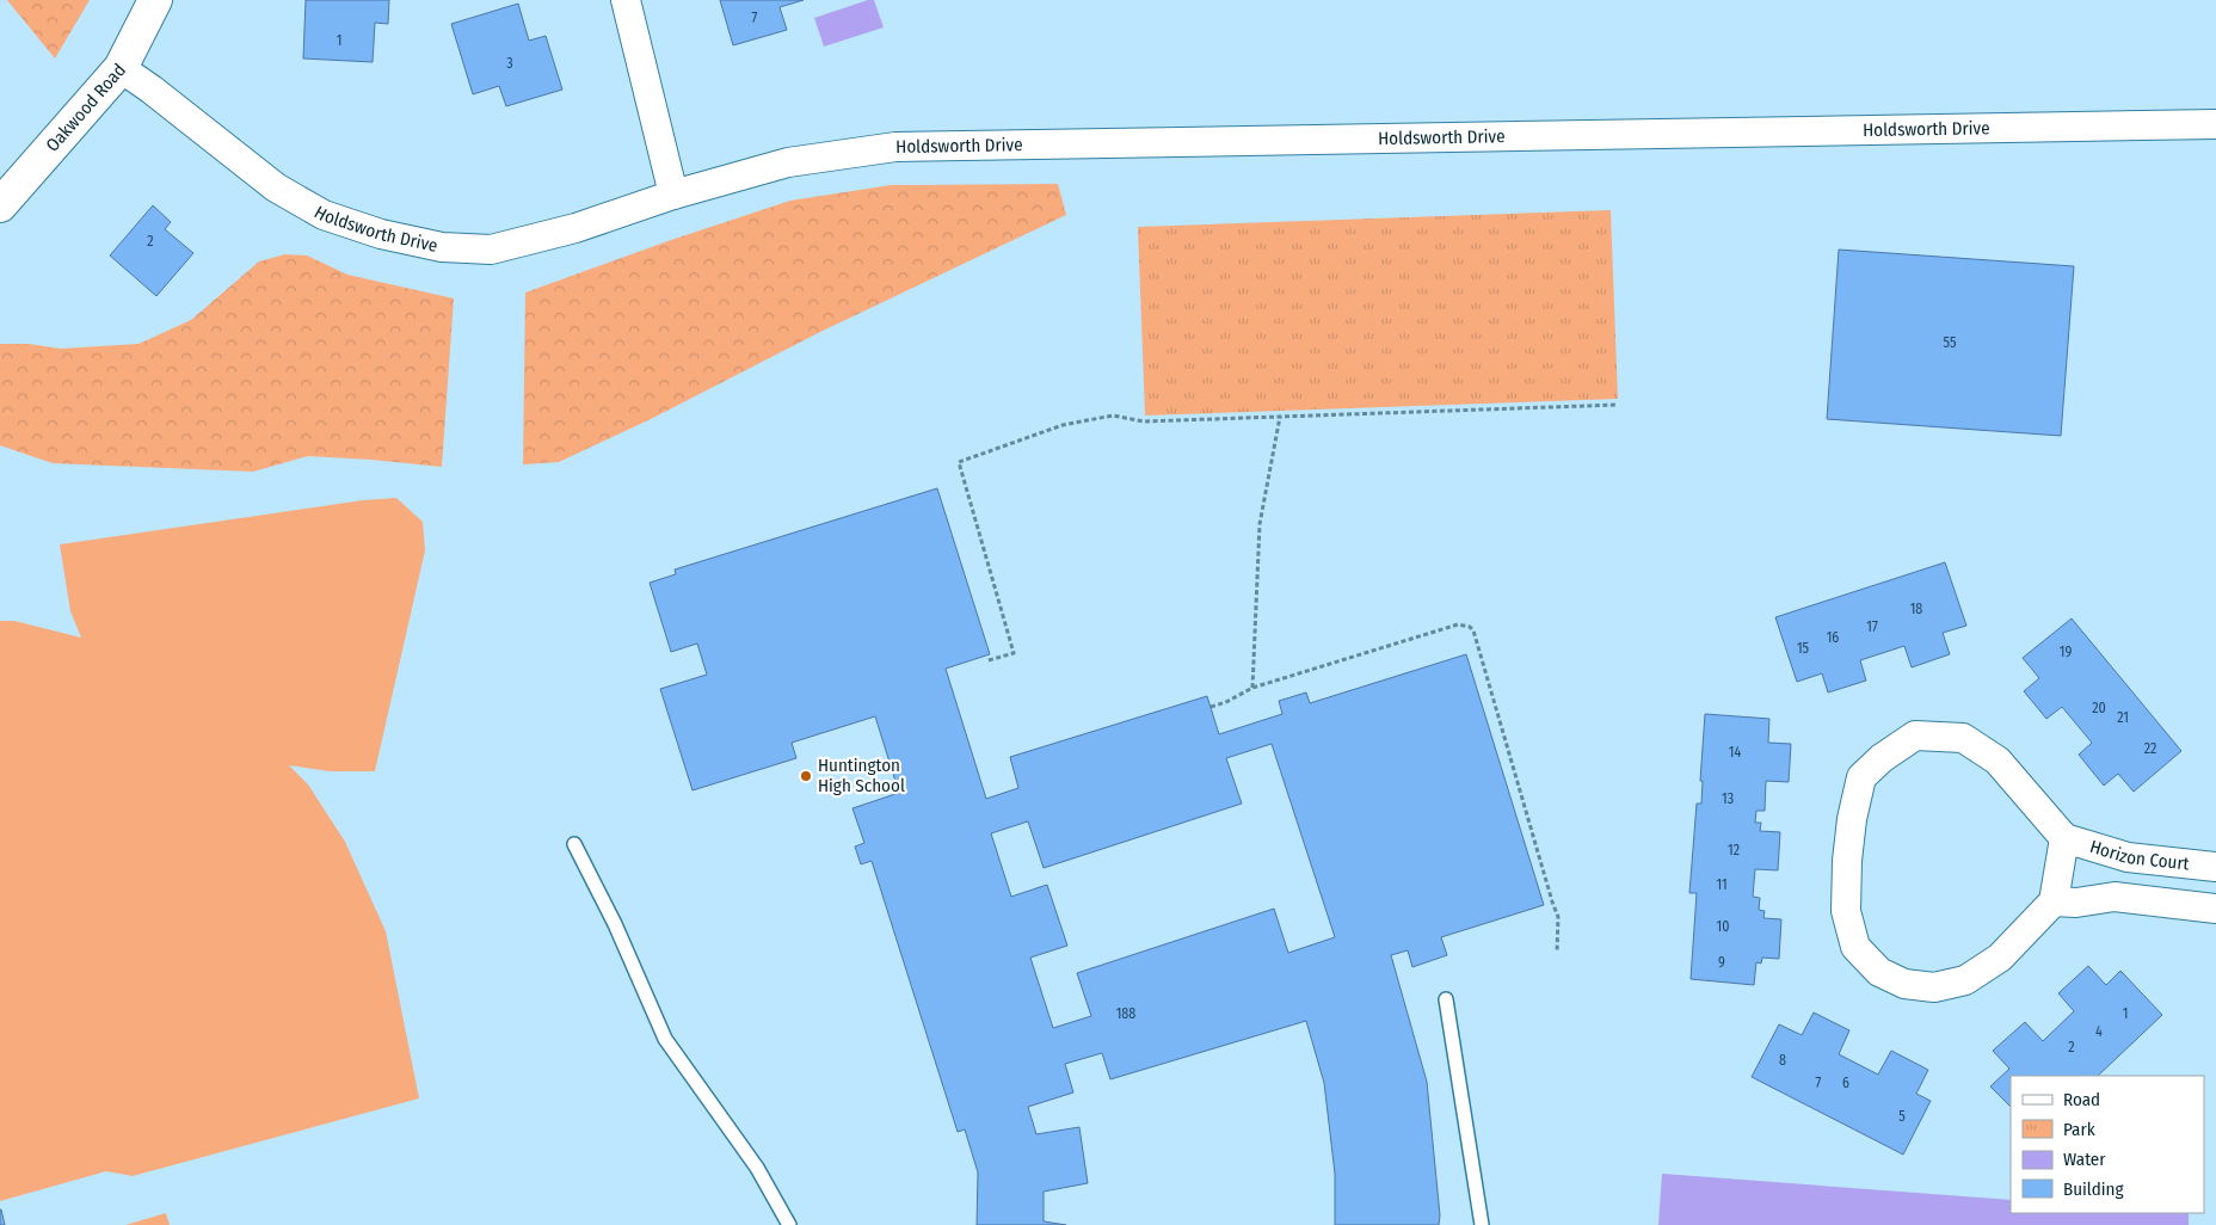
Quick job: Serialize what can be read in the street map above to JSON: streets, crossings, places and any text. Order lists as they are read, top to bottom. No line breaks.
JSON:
{"streets":{"main road":["Oakwood Road"],"street":["Holdsworth Drive","Horizon Court"]},"crossings":[["Oakwood Road","Holdsworth Drive"]],"places":["Huntington High School"],"house_numbers":["7","1","3","2","55","18","17","16","15","19","20","21","22","14","13","12","11","10","9","188","1","4","2","8","7","6","5"],"legend":["Road","Park","Water","Building"]}
